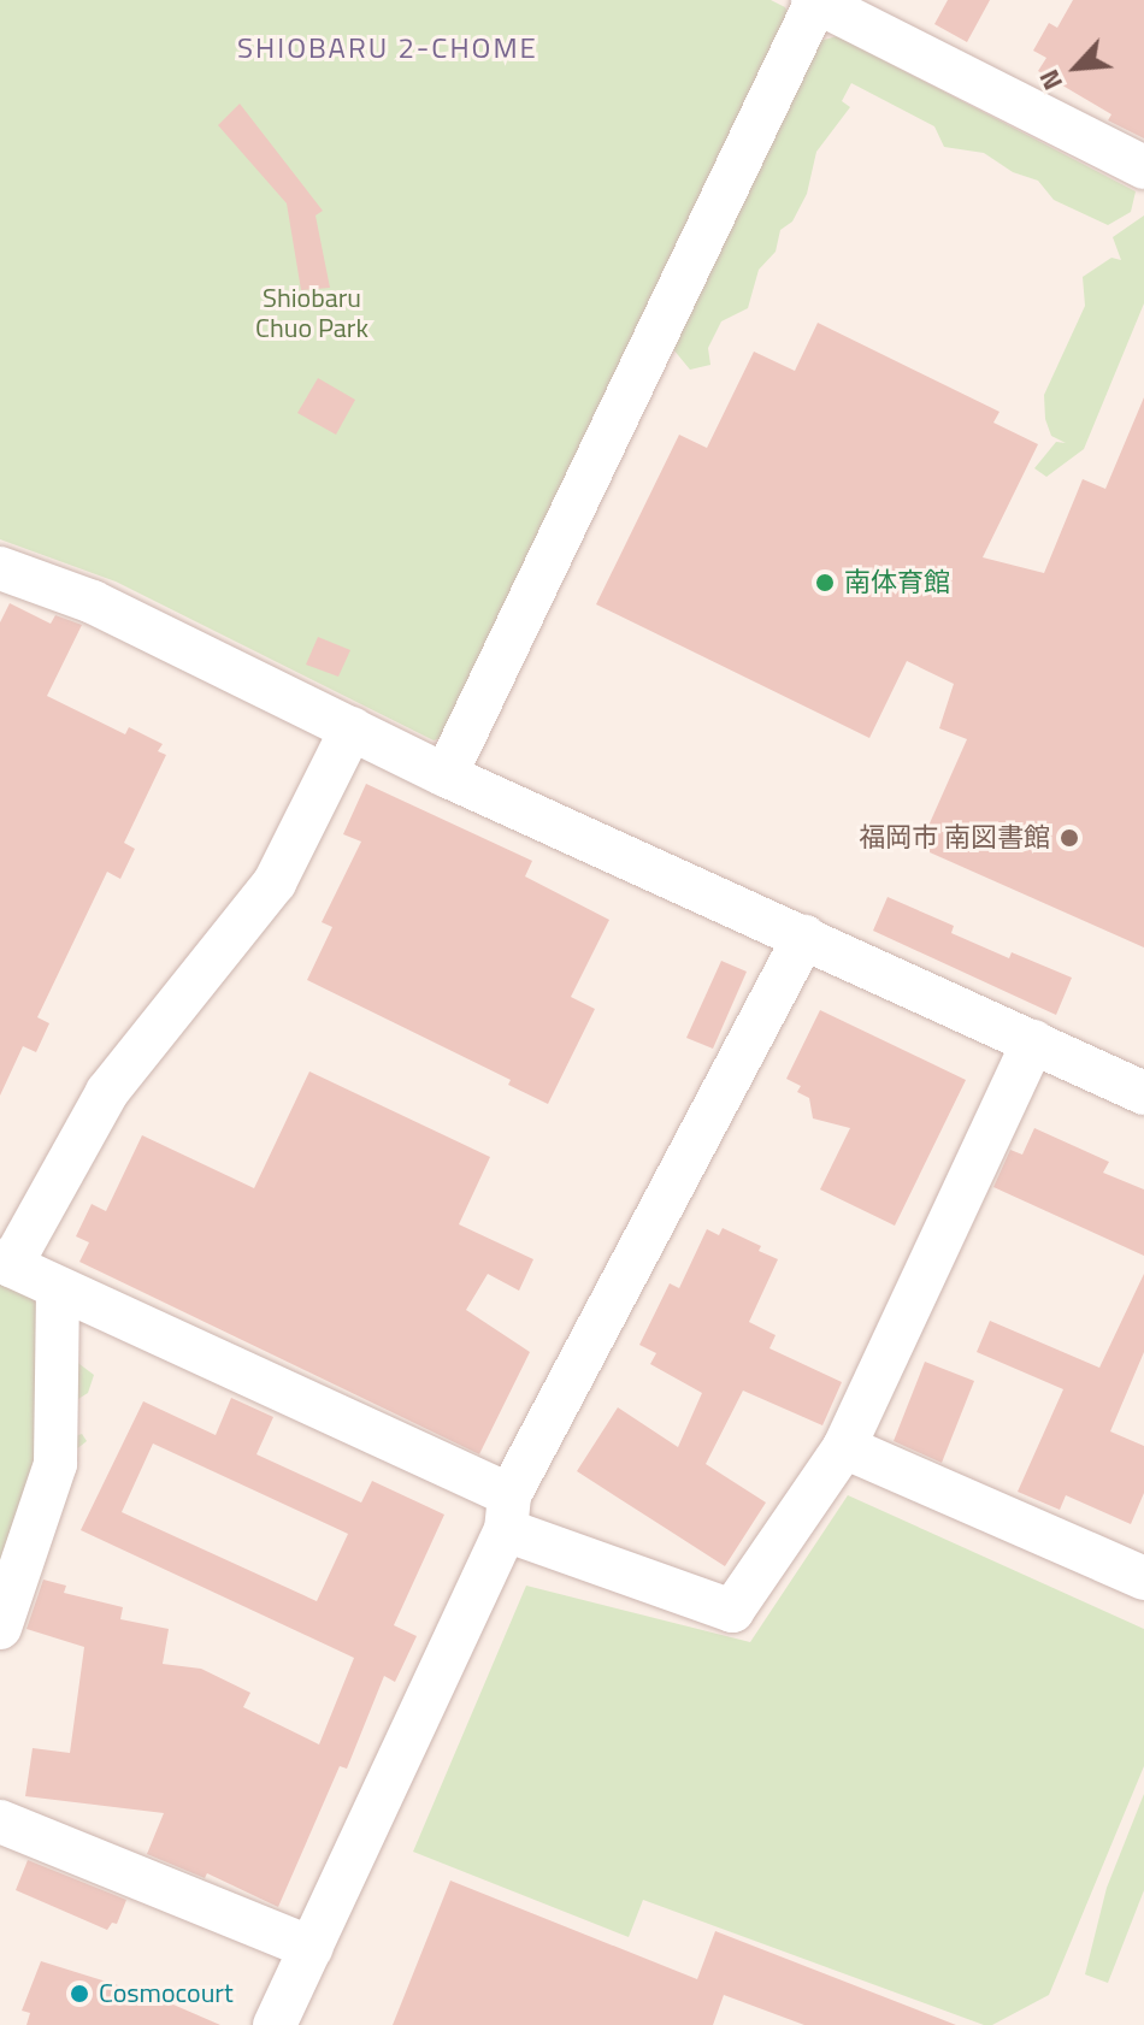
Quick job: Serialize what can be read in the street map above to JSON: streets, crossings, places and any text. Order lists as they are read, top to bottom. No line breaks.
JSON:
{"districts":["SHIOBARU 2-CHOME"],"parks":["Shiobaru Chuo Park"],"places":["南体育館","福岡市 南図書館","Cosmocourt"],"north":"bottom left"}
